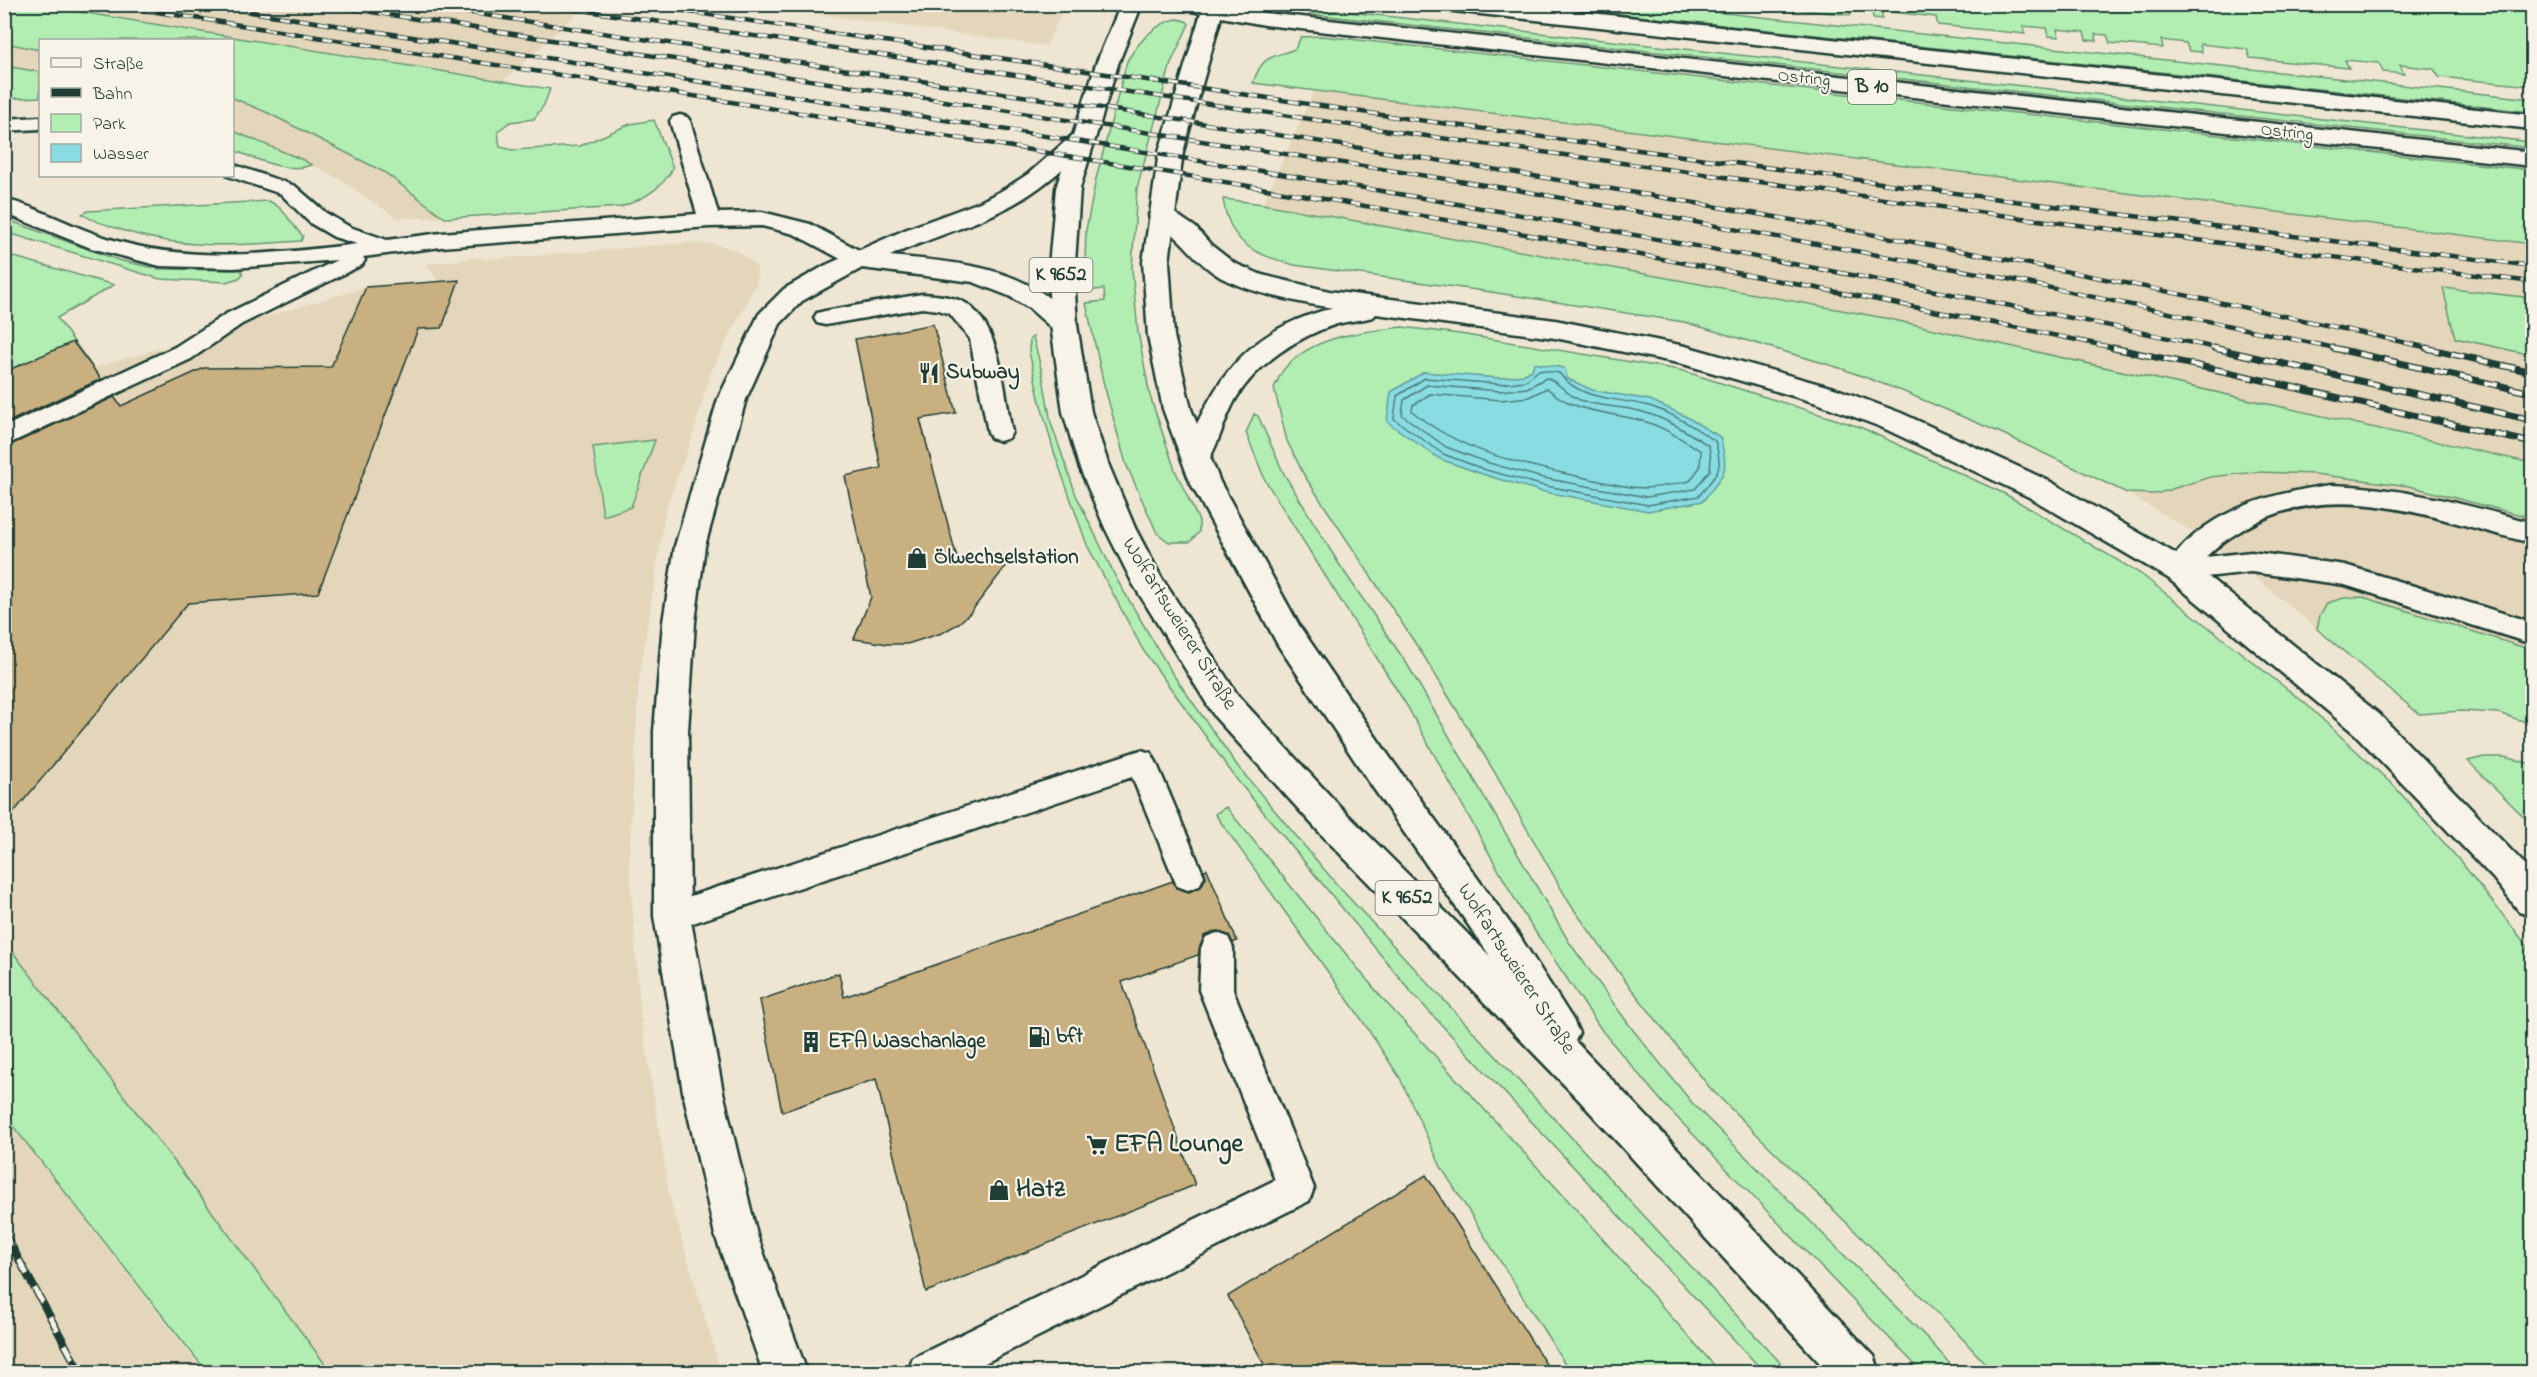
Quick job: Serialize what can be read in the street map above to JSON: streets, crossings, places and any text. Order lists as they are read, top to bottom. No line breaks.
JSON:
{"streets":{"main road":["Ostring","B 10","K 9652","Wolfartsweierer Straße"]},"crossings":[["Ostring","Wolfartsweierer Straße"]],"places":{"restaurant":["Subway"],"shop":["Ölwechselstation","Hatz"],"fuel station":["bft"],"building":["EFA Waschanlage"],"supermarket":["EFA Lounge"]},"legend":["Straße","Bahn","Park","Wasser"]}
